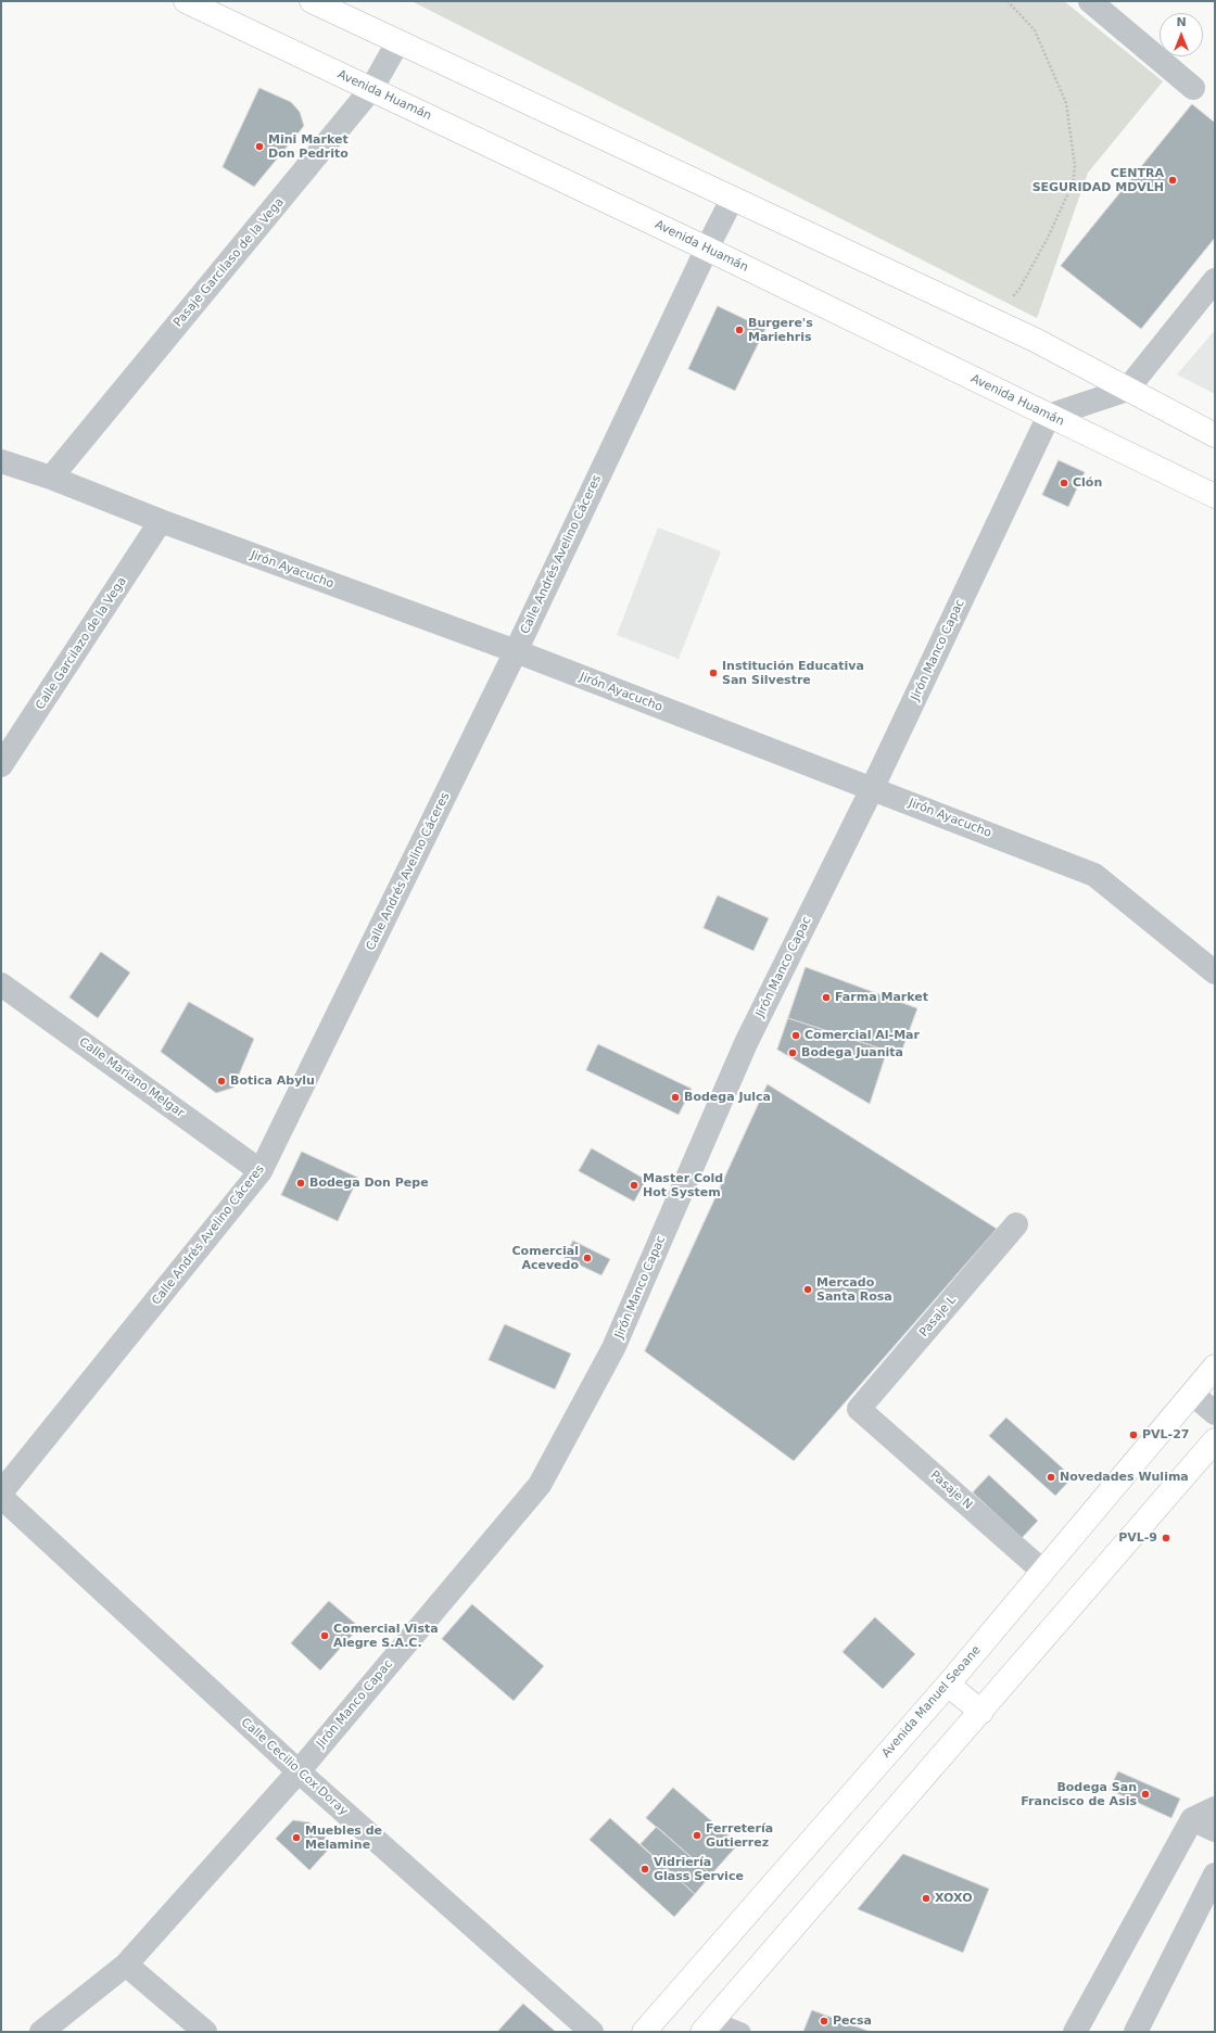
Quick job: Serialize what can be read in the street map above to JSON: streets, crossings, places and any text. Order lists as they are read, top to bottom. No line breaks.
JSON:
{"streets":{"main road":["Avenida Huamán","Avenida Manuel Seoane"],"street":["Pasaje Garcilaso de la Vega","Calle Andrés Avelino Cáceres","Jirón Ayacucho","Calle Garcilazo de la Vega","Jirón Manco Capac","Calle Mariano Melgar","Pasaje L","Pasaje N","Calle Cecilio Cox Doray"]},"crossings":[["Avenida Huamán","Pasaje Garcilaso de la Vega"],["Avenida Huamán","Calle Andrés Avelino Cáceres"],["Avenida Huamán","Jirón Manco Capac"],["Pasaje Garcilaso de la Vega","Jirón Ayacucho"],["Calle Andrés Avelino Cáceres","Jirón Ayacucho"],["Calle Andrés Avelino Cáceres","Calle Mariano Melgar"],["Jirón Ayacucho","Calle Garcilazo de la Vega"],["Jirón Ayacucho","Jirón Manco Capac"],["Jirón Manco Capac","Calle Cecilio Cox Doray"],["Pasaje L","Pasaje N"],["Pasaje N","Avenida Manuel Seoane"]],"places":["Mini Market Don Pedrito","CENTRA SEGURIDAD MDVLH","Burgere's Mariehris","Clón","Institución Educativa San Silvestre","Farma Market","Comercial Al-Mar","Bodega Juanita","Botica Abylu","Bodega Julca","Bodega Don Pepe","Master Cold Hot System","Comercial Acevedo","Mercado Santa Rosa","PVL-27","Novedades Wulima","PVL-9","Comercial Vista Alegre S.A.C.","Bodega San Francisco de Asis","Ferretería Gutierrez","Muebles de Melamine","Vidriería Glass Service","XOXO","Pecsa"],"north":"top"}
